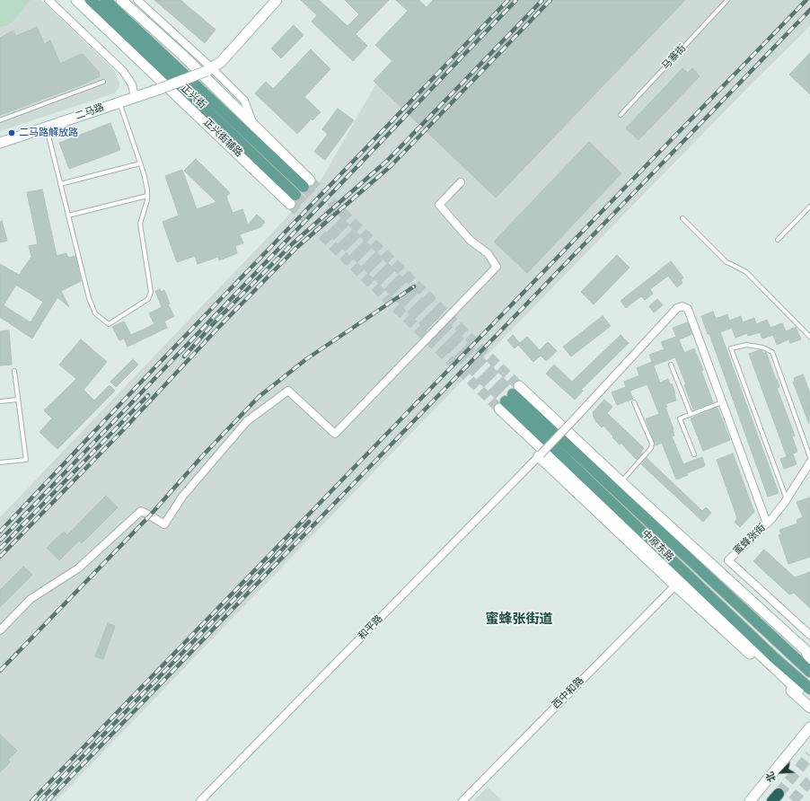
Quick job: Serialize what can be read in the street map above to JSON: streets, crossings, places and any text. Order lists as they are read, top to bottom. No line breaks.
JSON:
{"streets":{"main road":["正兴街","中原东路"],"street":["二马路","正兴街辅路","蜜蜂张街","和平路","西中和路"],"lane":["马寨街"]},"crossings":[["正兴街","正兴街辅路"]],"districts":["蜜蜂张街道"],"places":["二马路解放路"],"north":"bottom left"}
